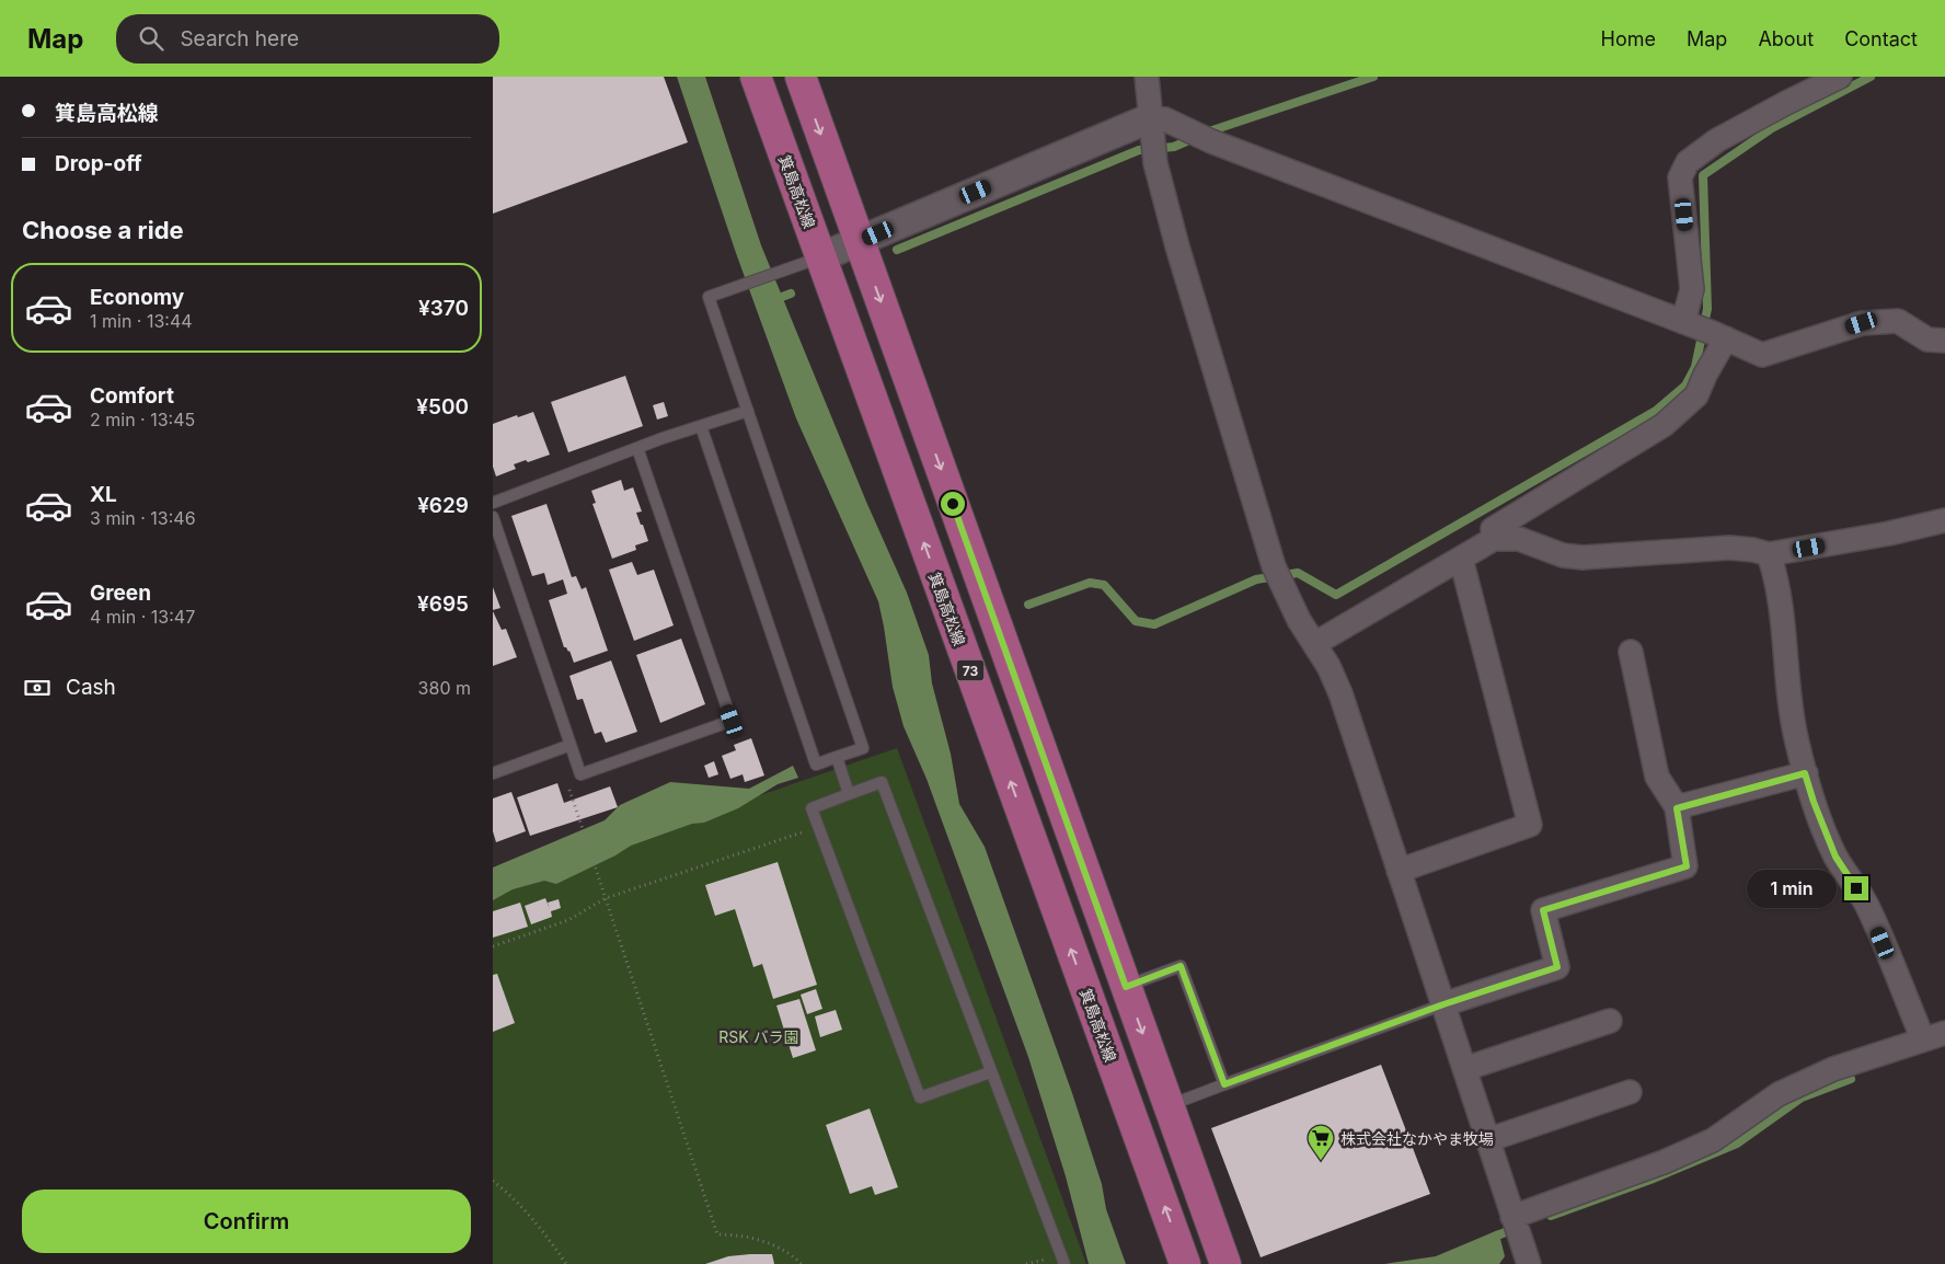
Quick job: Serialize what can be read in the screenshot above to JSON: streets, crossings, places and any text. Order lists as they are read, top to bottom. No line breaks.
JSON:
{"streets":{"main road":["箕島高松線","73"]},"parks":["RSK バラ園"],"places":{"supermarket":["株式会社なかやま牧場"]},"page":{"header":"Map","search":"Search here","nav":["Home","Map","About","Contact"],"banner":["箕島高松線","Drop-off"],"heading":"Choose a ride","list":[{"name":"Economy","note":"1 min · 13:44","value":"¥370"},{"name":"Comfort","note":"2 min · 13:45","value":"¥500"},{"name":"XL","note":"3 min · 13:46","value":"¥629"},{"name":"Green","note":"4 min · 13:47","value":"¥695"}],"pay":["Cash","380 m"],"bubble":"1 min","buttons":"Confirm"}}
